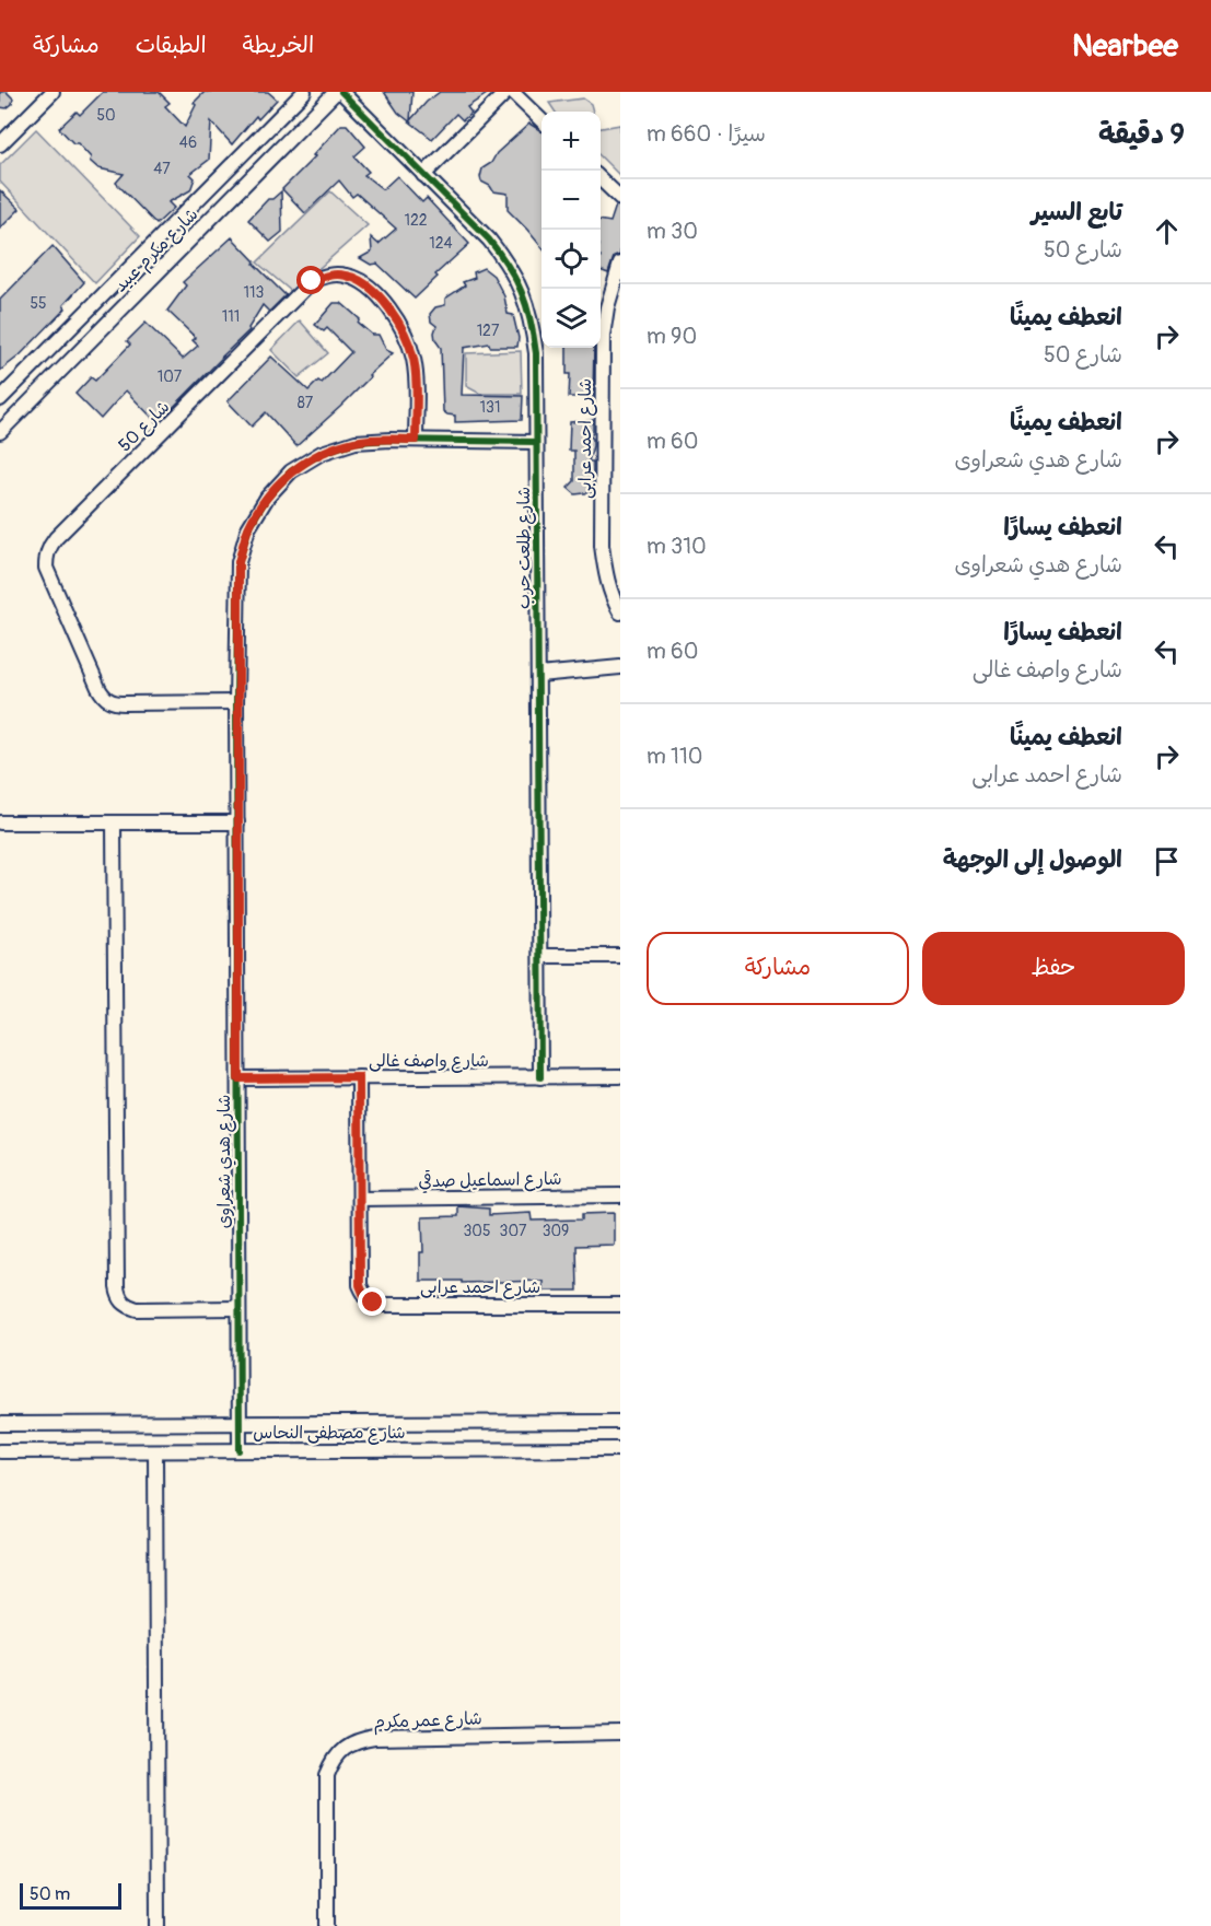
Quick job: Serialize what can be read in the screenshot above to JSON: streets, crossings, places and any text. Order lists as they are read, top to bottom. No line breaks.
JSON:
{"streets":{"street":["شارع مكرم عبيد","شارع 50","شارع احمد عرابى","شارع طلعت حرب","شارع واصف غالى","شارع هدي شعراوى","شارع اسماعيل صدقي","شارع مصطفى النحاس","شارع عمر مكرم"]},"crossings":[["شارع 50","شارع هدي شعراوى"],["شارع احمد عرابى","شارع واصف غالى"],["شارع احمد عرابى","شارع اسماعيل صدقي"],["شارع طلعت حرب","شارع واصف غالى"],["شارع طلعت حرب","شارع هدي شعراوى"],["شارع واصف غالى","شارع هدي شعراوى"],["شارع هدي شعراوى","شارع مصطفى النحاس"]],"house_numbers":["50","46","47","122","124","113","55","111","127","107","87","131","305","307","309"],"scale_bar":"50 m","page":{"header":"Nearbee","nav":["الخريطة","الطبقات","مشاركة"],"heading":["9 دقيقة","سيرًا · 660 m"],"map_buttons":["+","−"],"list":[["تابع السير","شارع 50","30 m"],["انعطف يمينًا","شارع 50","90 m"],["انعطف يمينًا","شارع هدي شعراوى","60 m"],["انعطف يسارًا","شارع هدي شعراوى","310 m"],["انعطف يسارًا","شارع واصف غالى","60 m"],["انعطف يمينًا","شارع احمد عرابى","110 m"],"الوصول إلى الوجهة"],"buttons":["حفظ","مشاركة"],"scale":"50 m"}}
